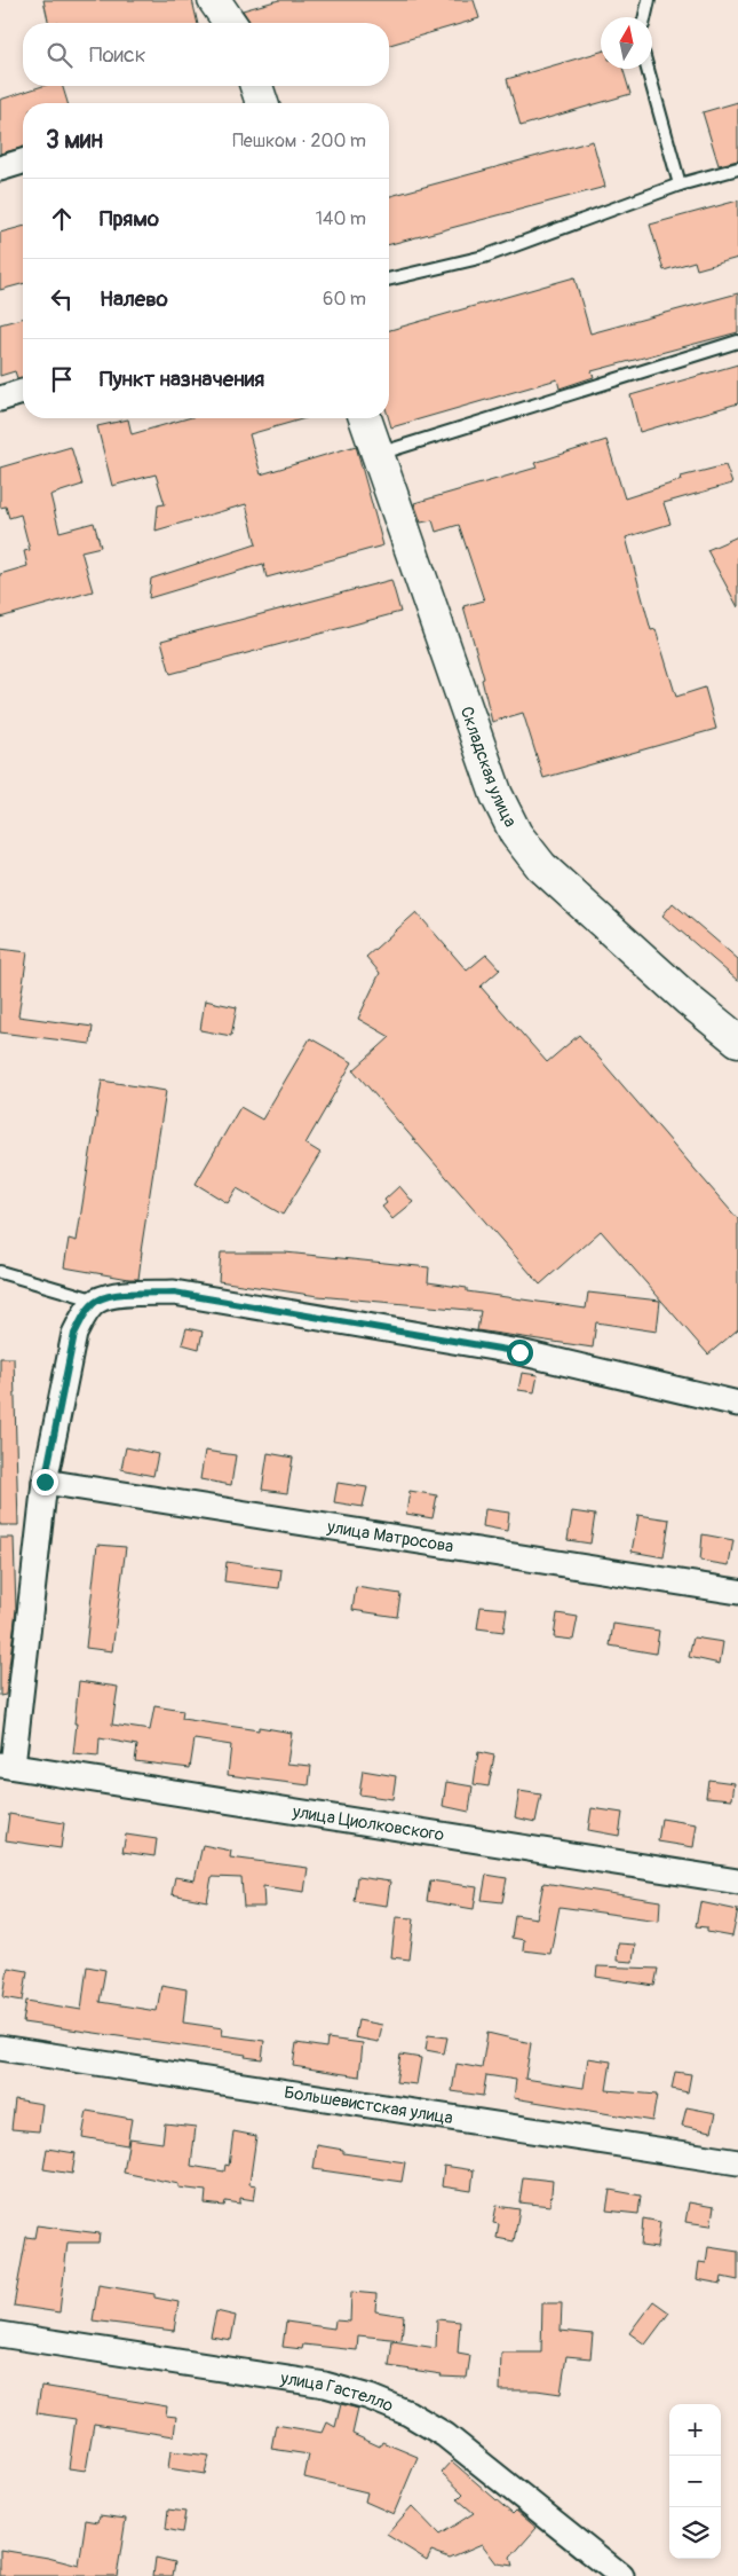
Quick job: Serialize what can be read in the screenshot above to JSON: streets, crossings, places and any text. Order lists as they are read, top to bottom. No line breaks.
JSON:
{"streets":{"street":["Складская улица","улица Матросова","улица Циолковского","Большевистская улица","улица Гастелло"]},"north":"top","page":{"search":"Поиск","heading":["3 мин","Пешком · 200 m"],"list":[["Прямо","140 m"],["Налево","60 m"],"Пункт назначения"],"map_buttons":["+","−"]}}
